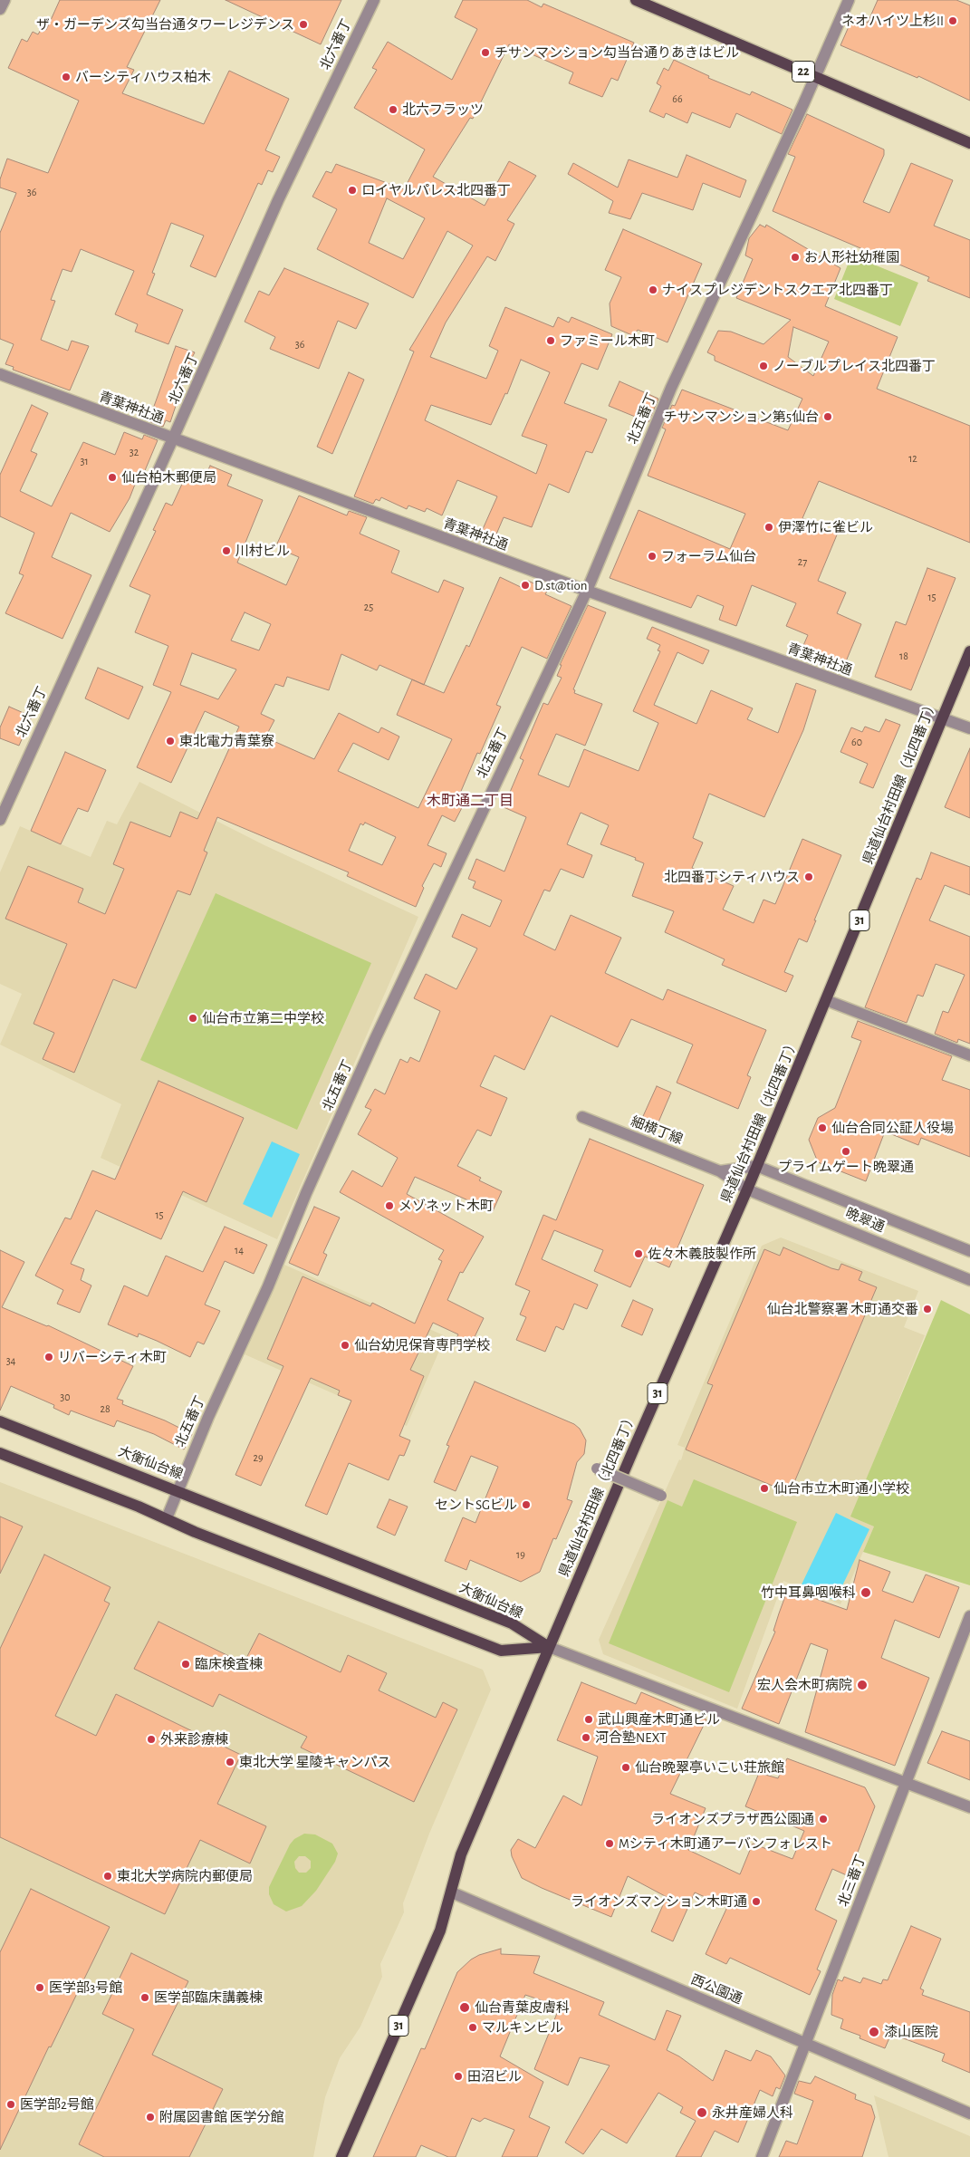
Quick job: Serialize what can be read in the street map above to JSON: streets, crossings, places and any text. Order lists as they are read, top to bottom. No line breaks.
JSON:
{"streets":{"main road":["22","県道仙台村田線（北四番丁）","31","大衡仙台線"],"street":["北六番丁","青葉神社通","北五番丁","細横丁線","晩翠通","北三番丁","西公園通"]},"crossings":[["北六番丁","青葉神社通"],["22","北五番丁"],["青葉神社通","北五番丁"],["青葉神社通","県道仙台村田線（北四番丁）"],["北五番丁","大衡仙台線"],["県道仙台村田線（北四番丁）","31"],["県道仙台村田線（北四番丁）","細横丁線"],["県道仙台村田線（北四番丁）","晩翠通"],["県道仙台村田線（北四番丁）","大衡仙台線"],["31","大衡仙台線"],["31","西公園通"],["細横丁線","晩翠通"],["北三番丁","西公園通"]],"districts":["木町通二丁目"],"places":["ネオハイツ上杉II","ザ・ガーデンズ勾当台通タワーレジデンス","チサンマンション勾当台通りあきはビル","バーシティハウス柏木","北六フラッツ","ロイヤルパレス北四番丁","お人形社幼稚園","ナイスプレジデントスクエア北四番丁","ファミール木町","ノーブルプレイス北四番丁","チサンマンション第5仙台","仙台柏木郵便局","伊澤竹に雀ビル","川村ビル","フォーラム仙台","D.st@tion","東北電力青葉寮","北四番丁シティハウス","仙台市立第二中学校","仙台合同公証人役場","プライムゲート晩翠通","メゾネット木町","佐々木義肢製作所","仙台北警察署 木町通交番","仙台幼児保育専門学校","リバーシティ木町","仙台市立木町通小学校","セントSGビル","竹中耳鼻咽喉科","臨床検査棟","宏人会木町病院","武山興産木町通ビル","河合塾NEXT","外来診療棟","東北大学 星陵キャンパス","仙台晩翠亭いこい荘旅館","ライオンズプラザ西公園通","Mシティ木町通アーバンフォレスト","東北大学病院内郵便局","ライオンズマンション木町通","医学部3号館","医学部臨床講義棟","仙台青葉皮膚科","マルキンビル","漆山医院","田沼ビル","医学部2号館","永井産婦人科","附属図書館 医学分館"],"house_numbers":["66","36","36","32","12","31","27","15","25","18","60","15","14","34","30","28","29","19"]}
